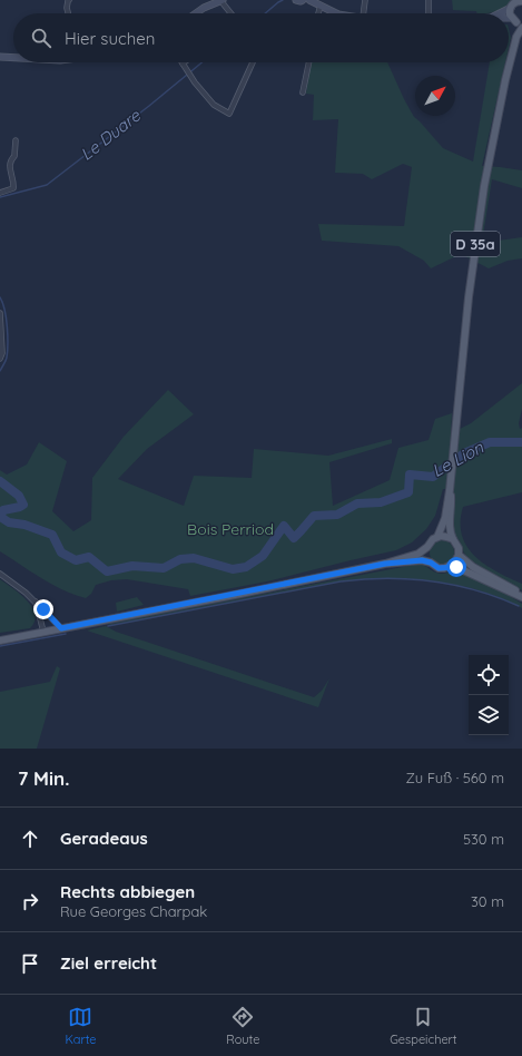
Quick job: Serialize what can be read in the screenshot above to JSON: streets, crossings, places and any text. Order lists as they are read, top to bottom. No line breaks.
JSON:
{"streets":{"main road":["D 35a"]},"water":["Le Duare","Le Lion"],"parks":["Bois Perriod"],"north":"top right","page":{"search":"Hier suchen","heading":["7 Min.","Zu Fuß · 560 m"],"list":[["Geradeaus","530 m"],["Rechts abbiegen","Rue Georges Charpak","30 m"],"Ziel erreicht"],"nav":["Karte","Route","Gespeichert"]}}
